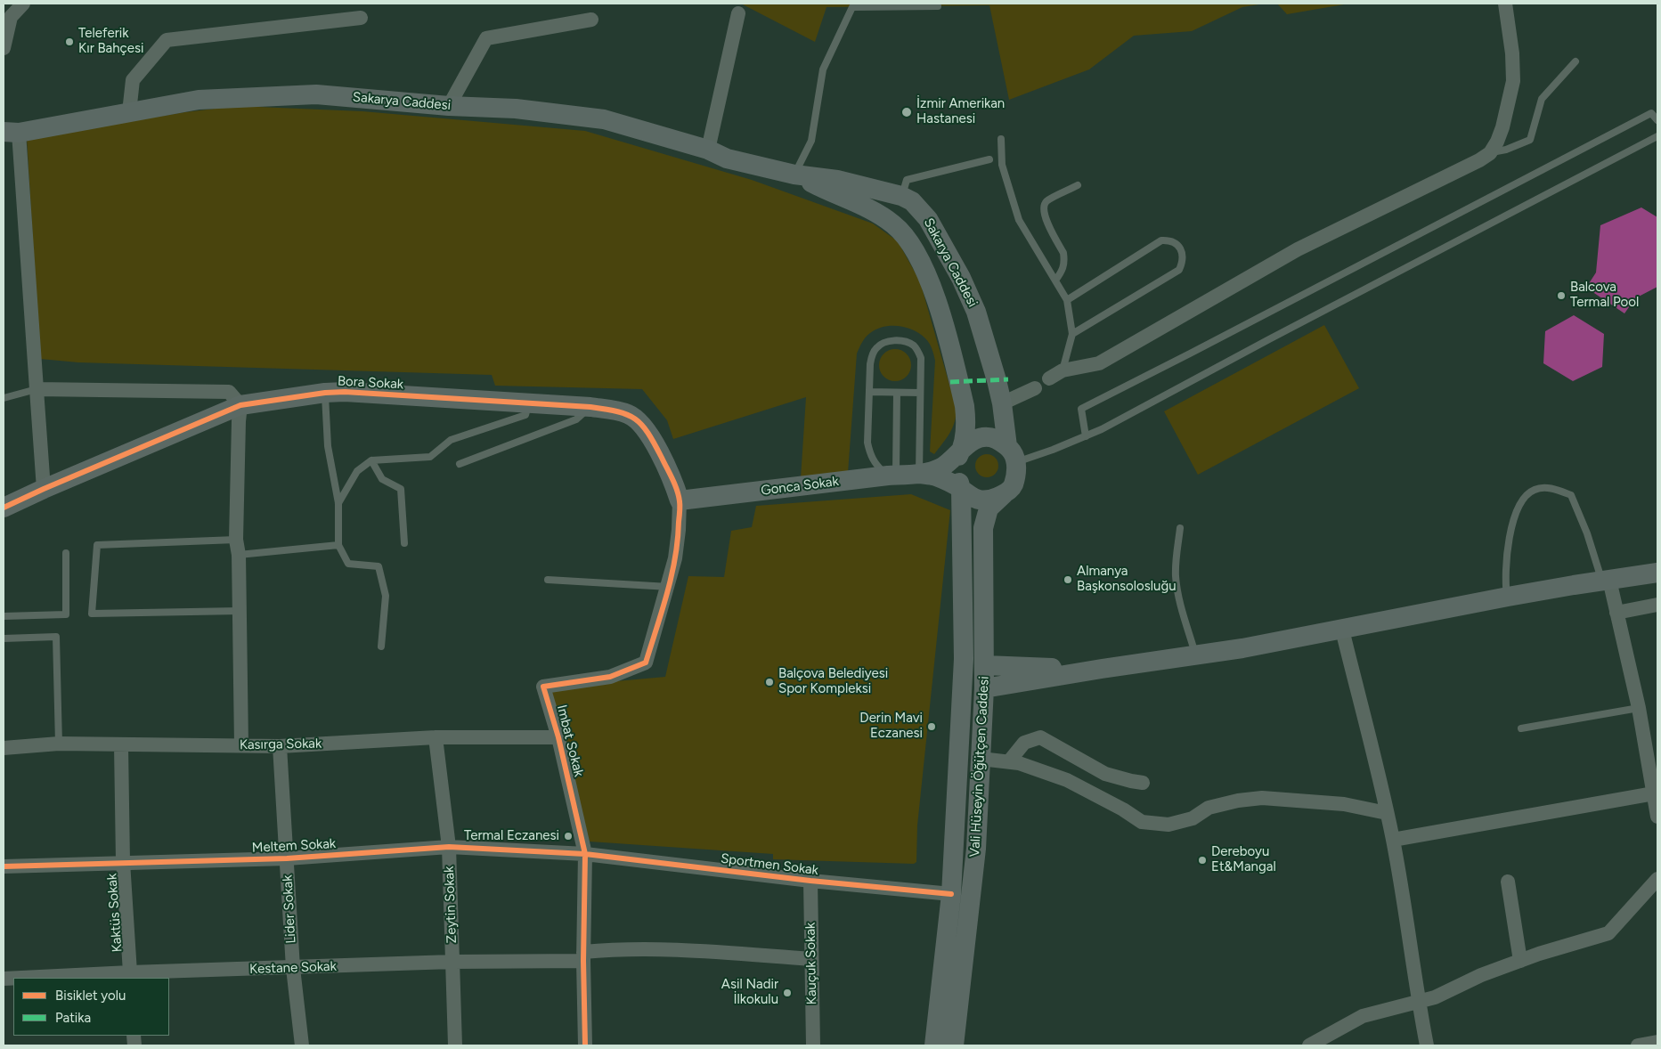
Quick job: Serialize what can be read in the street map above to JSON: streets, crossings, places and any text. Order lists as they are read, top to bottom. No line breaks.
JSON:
{"streets":{"main road":["Sakarya Caddesi","Bora Sokak","Gonca Sokak","Vali Hüseyin Öğütçen Caddesi"],"street":["Imbat Sokak","Kasırga Sokak","Meltem Sokak","Sportmen Sokak","Zeytin Sokak","Lider Sokak","Kaktüs Sokak","Kauçuk Sokak","Kestane Sokak"]},"crossings":[["Sakarya Caddesi","Vali Hüseyin Öğütçen Caddesi"],["Bora Sokak","Gonca Sokak"],["Bora Sokak","Imbat Sokak"],["Gonca Sokak","Imbat Sokak"],["Imbat Sokak","Kasırga Sokak"],["Imbat Sokak","Meltem Sokak"],["Imbat Sokak","Sportmen Sokak"],["Imbat Sokak","Kestane Sokak"],["Kasırga Sokak","Zeytin Sokak"],["Kasırga Sokak","Lider Sokak"],["Kasırga Sokak","Kaktüs Sokak"],["Vali Hüseyin Öğütçen Caddesi","Sportmen Sokak"],["Meltem Sokak","Sportmen Sokak"],["Meltem Sokak","Zeytin Sokak"],["Meltem Sokak","Lider Sokak"],["Meltem Sokak","Kaktüs Sokak"],["Sportmen Sokak","Kauçuk Sokak"],["Zeytin Sokak","Kestane Sokak"],["Lider Sokak","Kestane Sokak"],["Kaktüs Sokak","Kestane Sokak"],["Kauçuk Sokak","Kestane Sokak"]],"places":["Teleferik Kır Bahçesi","İzmir Amerikan Hastanesi","Balcova Termal Pool","Almanya Başkonsolosluğu","Balçova Belediyesi Spor Kompleksi","Derin Mavi Eczanesi","Termal Eczanesi","Dereboyu Et&Mangal","Asil Nadir İlkokulu"],"legend":["Bisiklet yolu","Patika"]}
